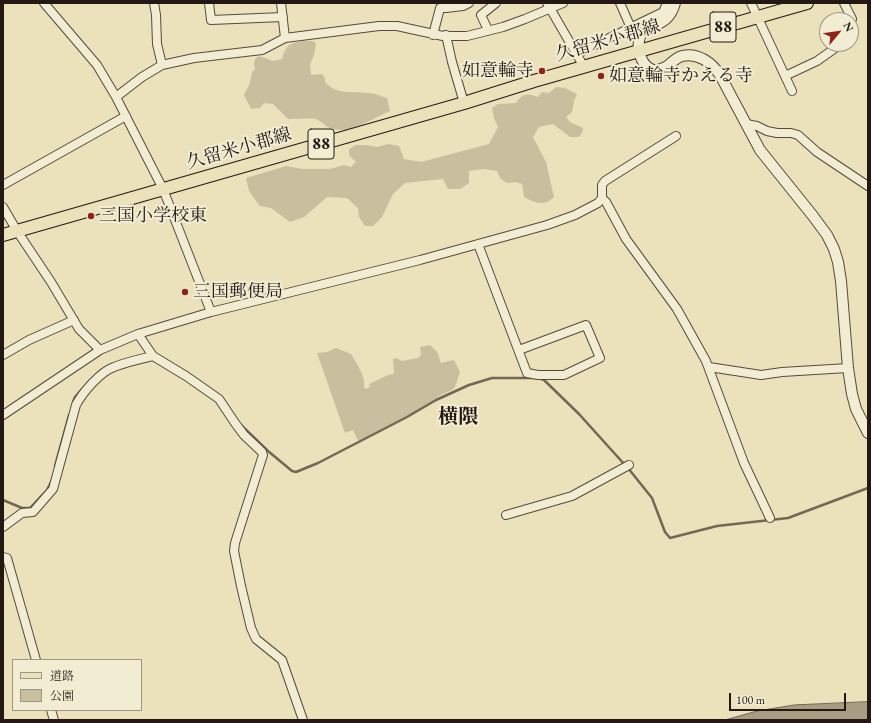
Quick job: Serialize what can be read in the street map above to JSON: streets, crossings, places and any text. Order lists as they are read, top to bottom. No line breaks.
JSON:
{"streets":{"main road":["88","久留米小郡線"]},"districts":["横隈"],"places":["如意輪寺","如意輪寺かえる寺","三国小学校東","三国郵便局"],"legend":["道路","公園"],"scale_bar":"100 m","north":"top right"}
